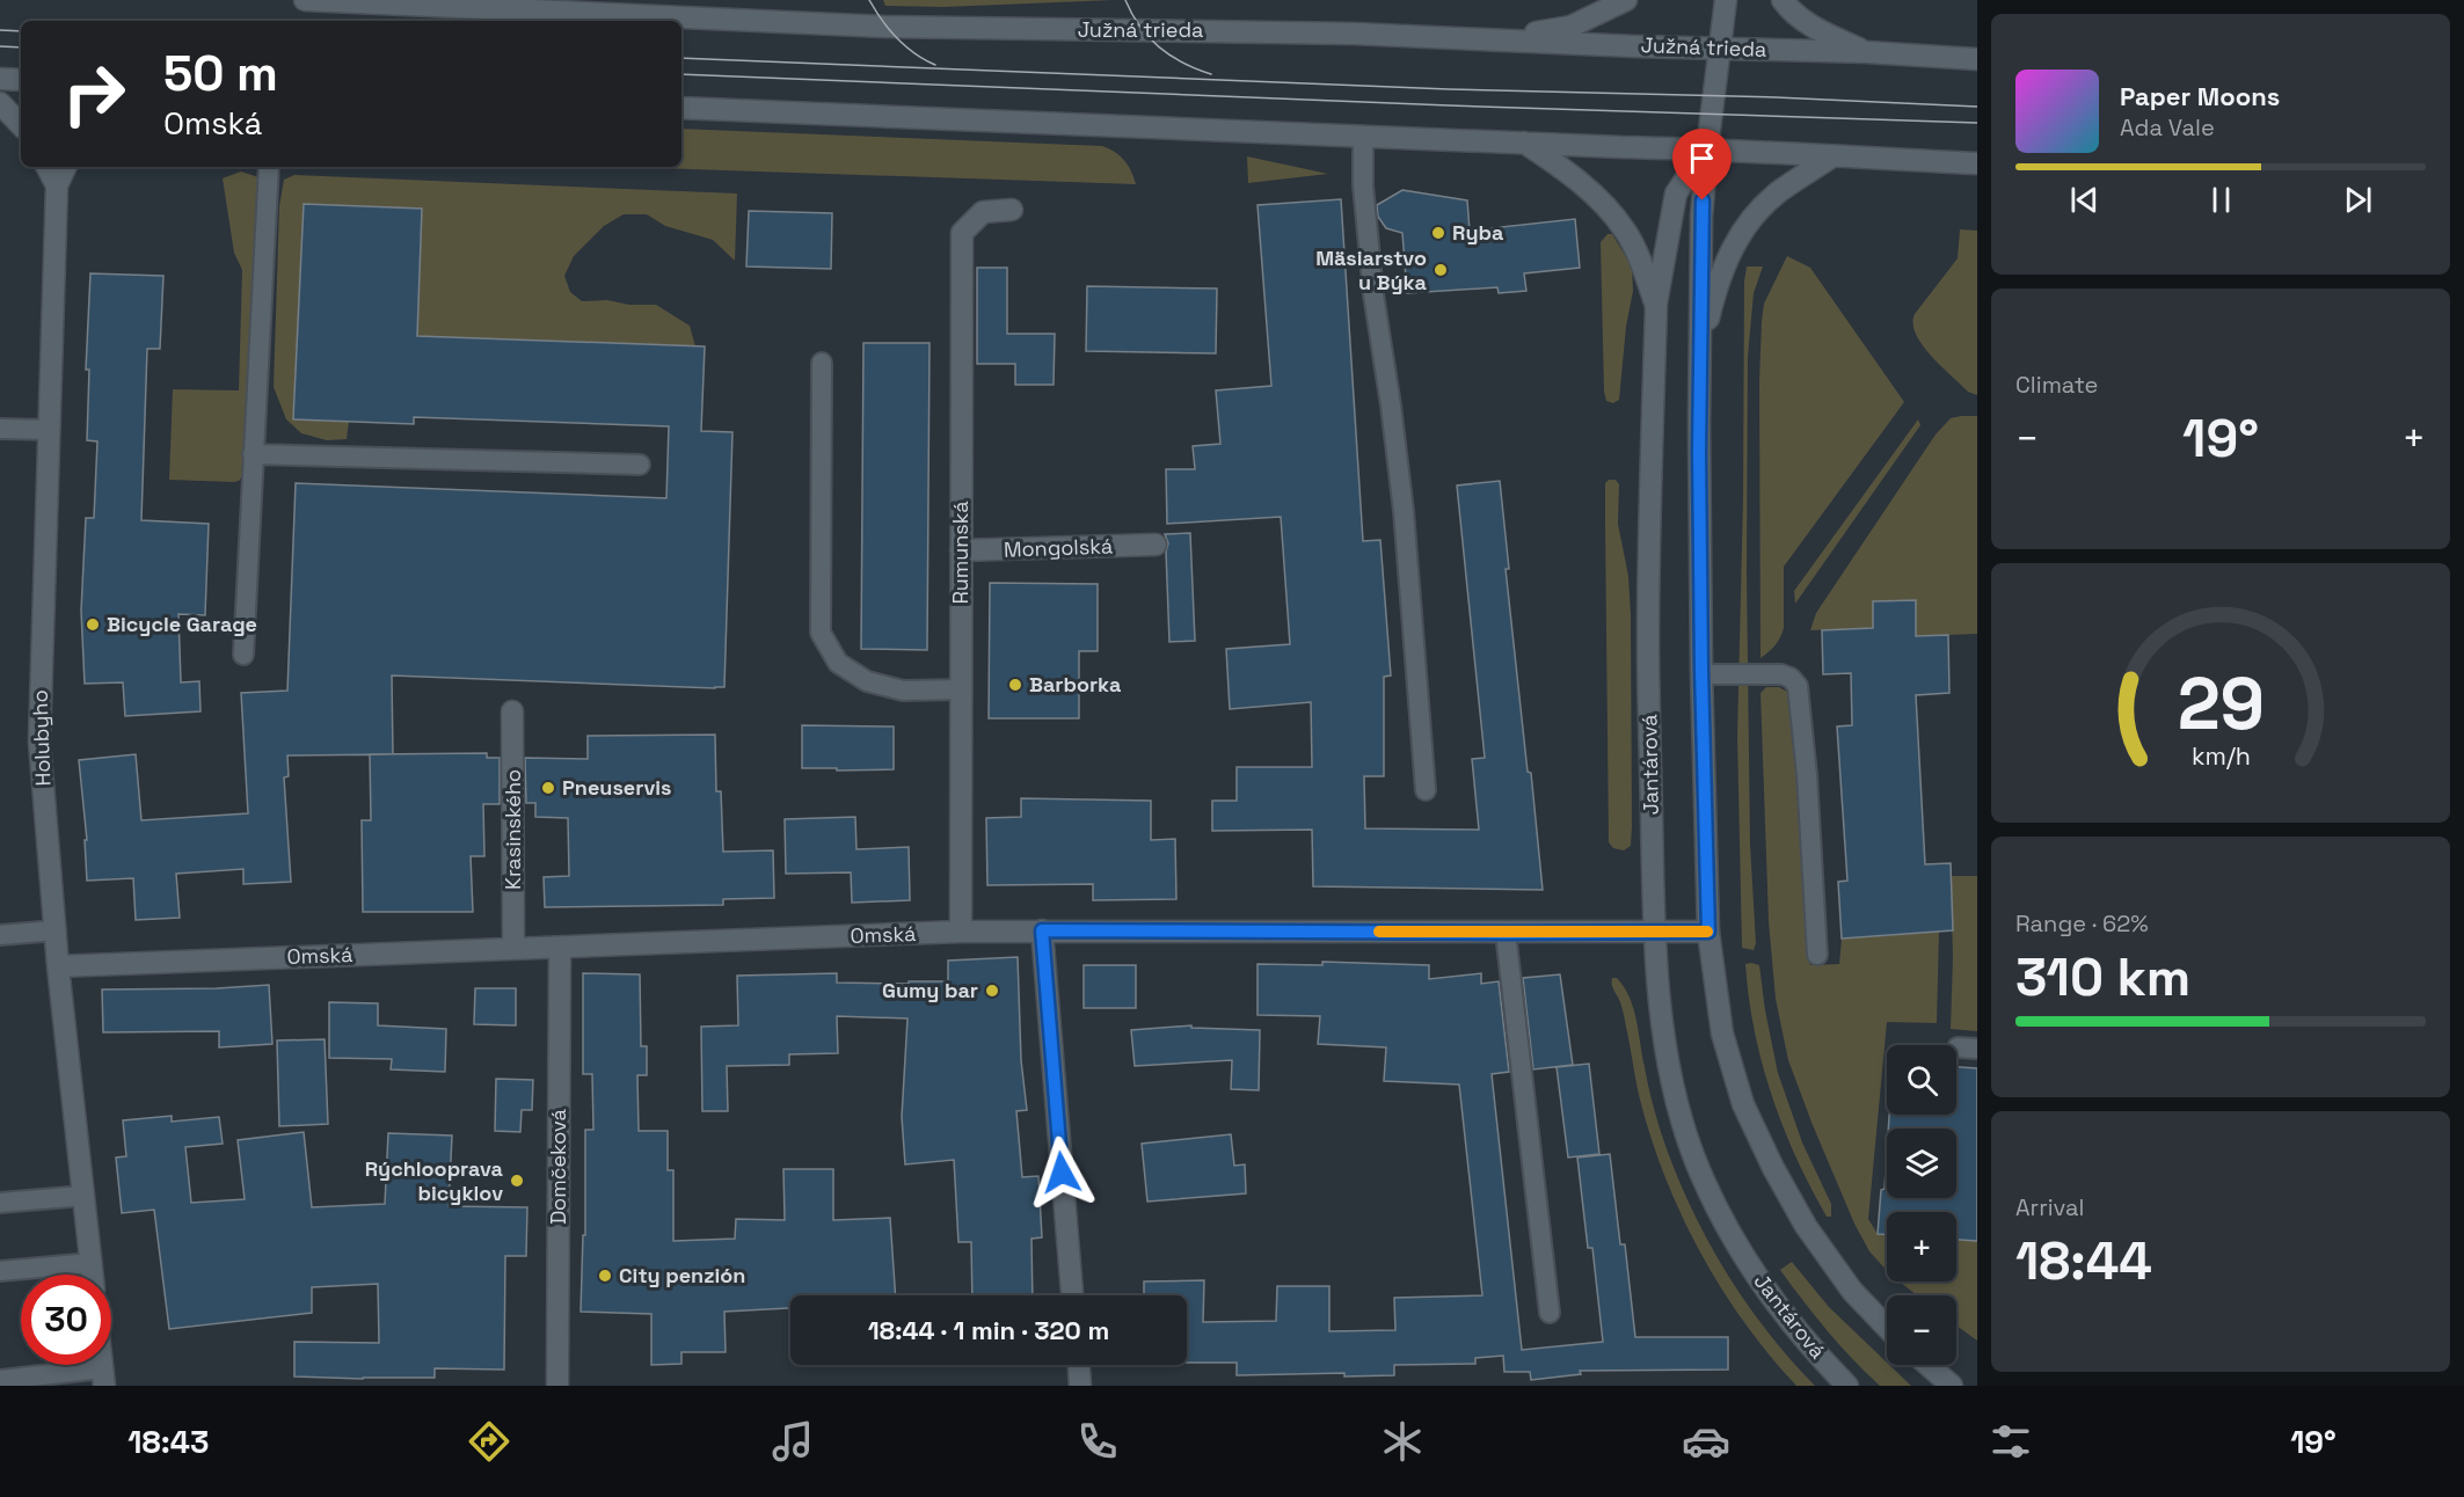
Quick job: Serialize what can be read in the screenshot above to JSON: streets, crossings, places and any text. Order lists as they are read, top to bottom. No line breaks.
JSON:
{"streets":{"street":["Južná trieda","Mongolská","Rumunská","Holubyho","Jantárová","Krasinského","Omská","Domčeková"]},"crossings":[["Mongolská","Rumunská"],["Rumunská","Omská"],["Holubyho","Omská"],["Jantárová","Omská"],["Krasinského","Omská"],["Omská","Domčeková"]],"places":["Ryba","Mäsiarstvo u Býka","Bicycle Garage","Barborka","Pneuservis","Gumy bar","Rýchlooprava bicyklov","City penzión"],"page":{"turn":["50 m","Omská"],"song":["Paper Moons","Ada Vale"],"tile":["Climate",["Range · 62%","310 km"],["Arrival","18:44"]],"heat":["−","19°","+"],"map_buttons":["+","−"],"limit":"30","trip":"18:44 · 1 min · 320 m","tabs":["18:43","19°"],"gauge":["29","km/h"]}}
